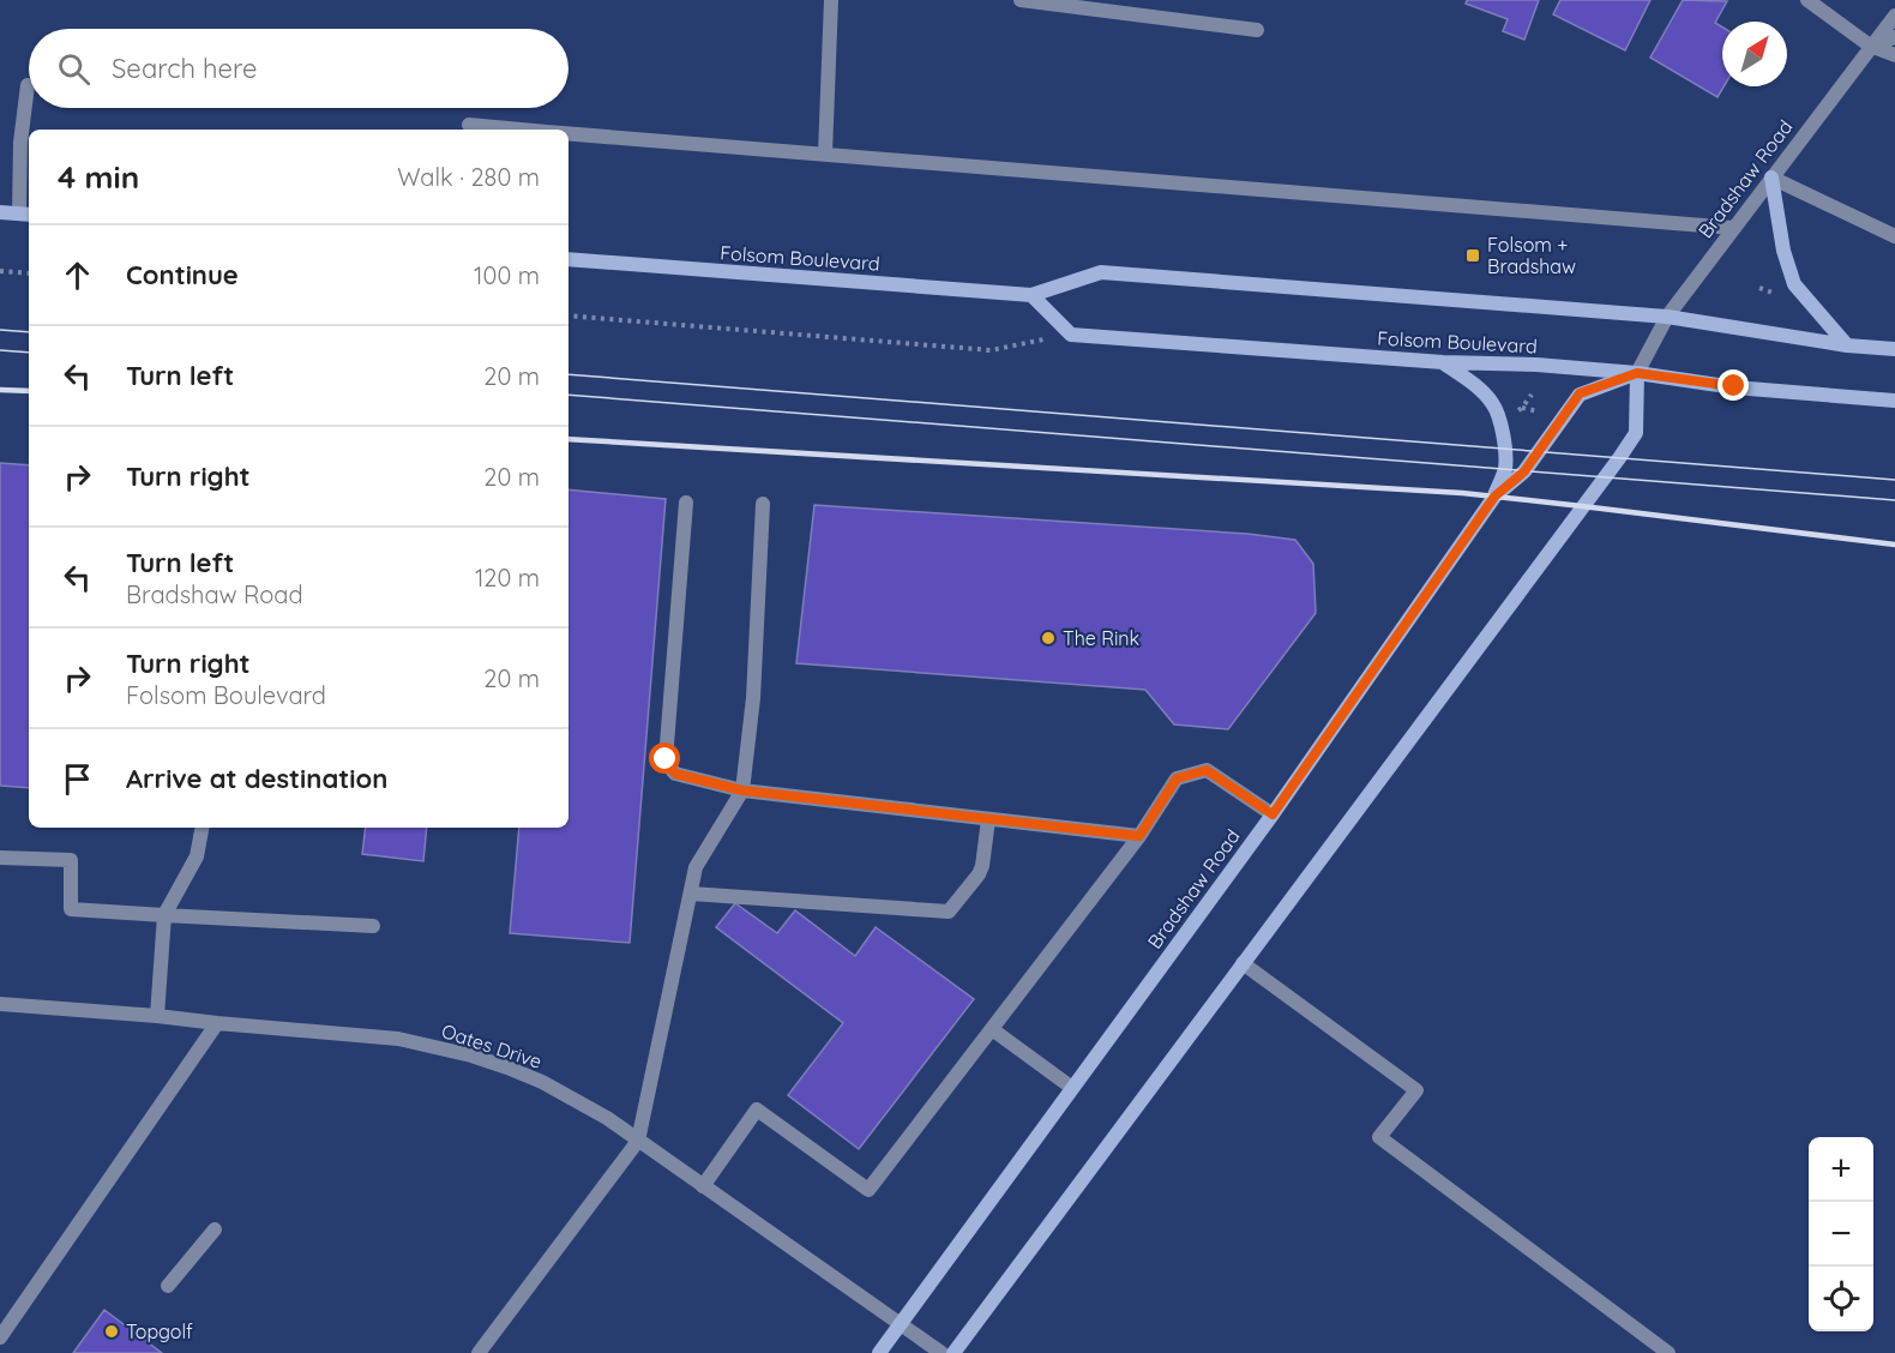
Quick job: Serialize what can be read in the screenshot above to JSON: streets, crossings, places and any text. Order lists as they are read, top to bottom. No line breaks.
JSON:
{"streets":{"main road":["Bradshaw Road","Folsom Boulevard"],"street":["Oates Drive"]},"crossings":[["Bradshaw Road","Folsom Boulevard"],["Bradshaw Road","Oates Drive"]],"places":{"transit":["Folsom + Bradshaw"],"other":["The Rink","Topgolf"]},"north":"top right","page":{"search":"Search here","heading":["4 min","Walk · 280 m"],"list":[["Continue","100 m"],["Turn left","20 m"],["Turn right","20 m"],["Turn left","Bradshaw Road","120 m"],["Turn right","Folsom Boulevard","20 m"],"Arrive at destination"],"map_buttons":["+","−"]}}
